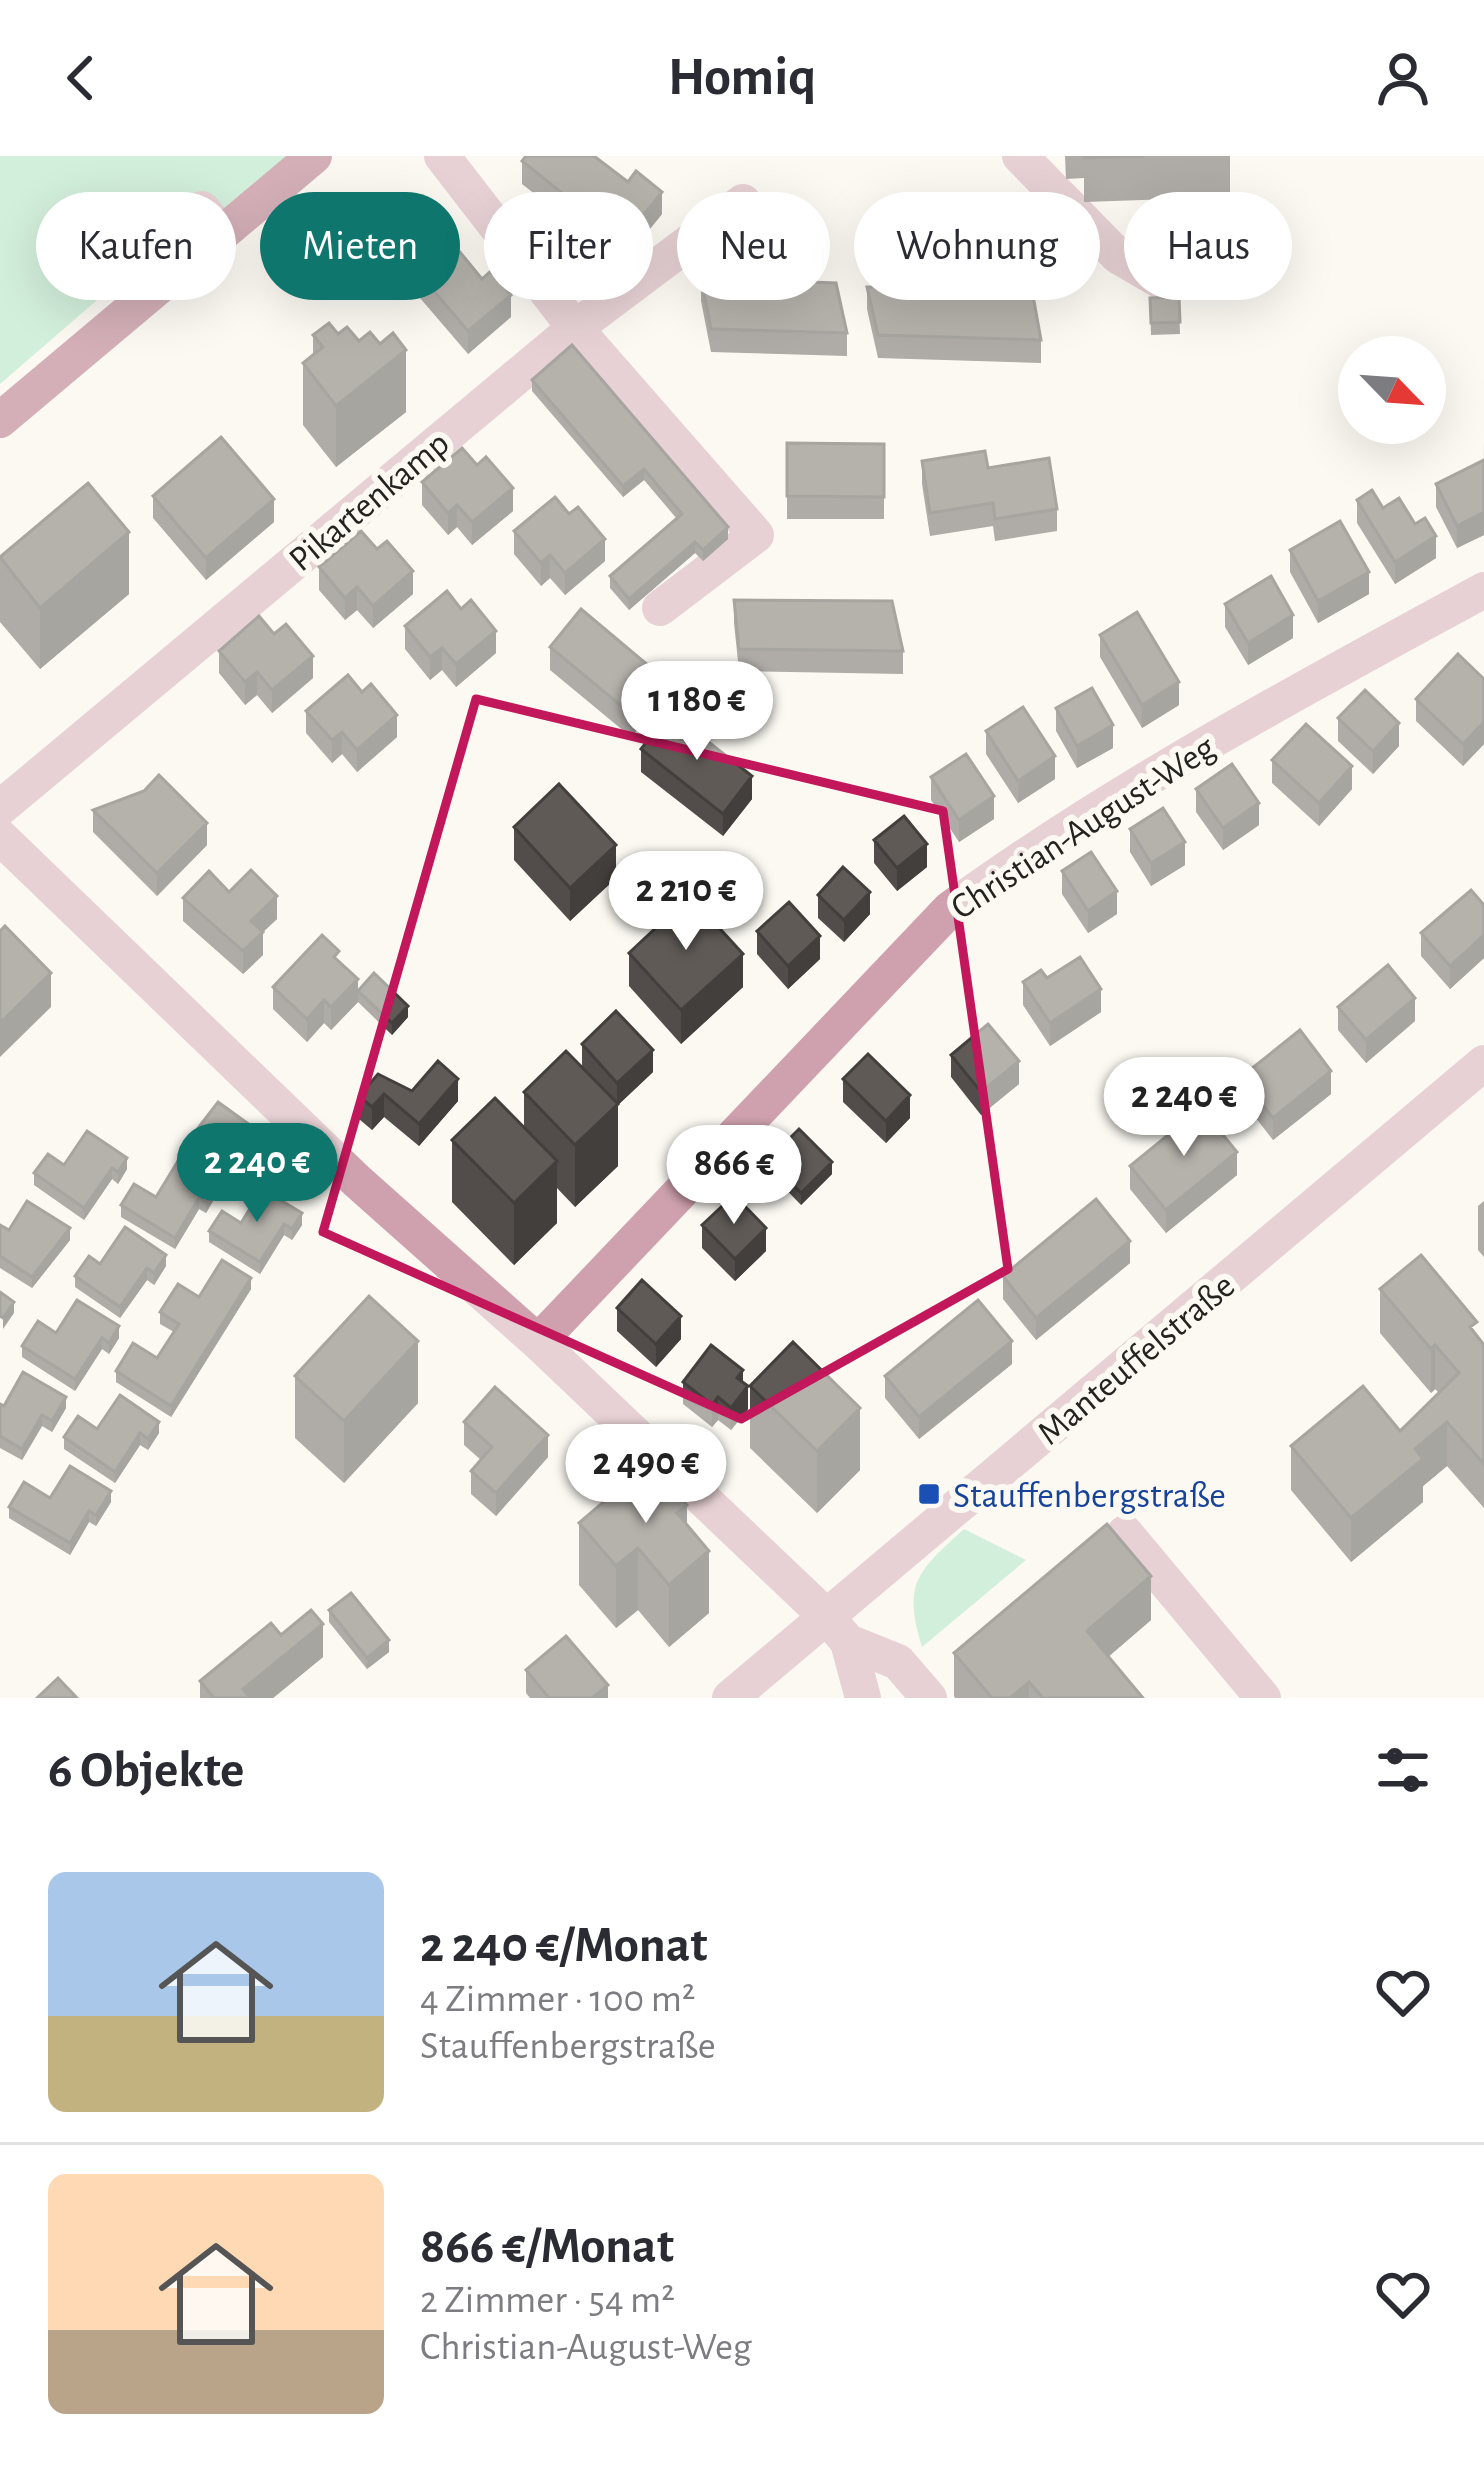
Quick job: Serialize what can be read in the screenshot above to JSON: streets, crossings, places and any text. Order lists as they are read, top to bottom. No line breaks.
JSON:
{"streets":{"street":["Pikartenkamp","Christian-August-Weg","Manteuffelstraße"]},"places":{"transit":["Stauffenbergstraße"]},"north":"bottom right","page":{"header":"Homiq","chip":["Kaufen","Mieten","Filter","Neu","Wohnung","Haus"],"price":["1 180 €","2 210 €","2 240 €","2 240 €","866 €","2 490 €"],"heading":"6 Objekte","list":[{"name":"2 240 €/Monat","note":"4 Zimmer · 100 m² · Stauffenbergstraße"},{"name":"866 €/Monat","note":"2 Zimmer · 54 m² · Christian-August-Weg"}]}}
